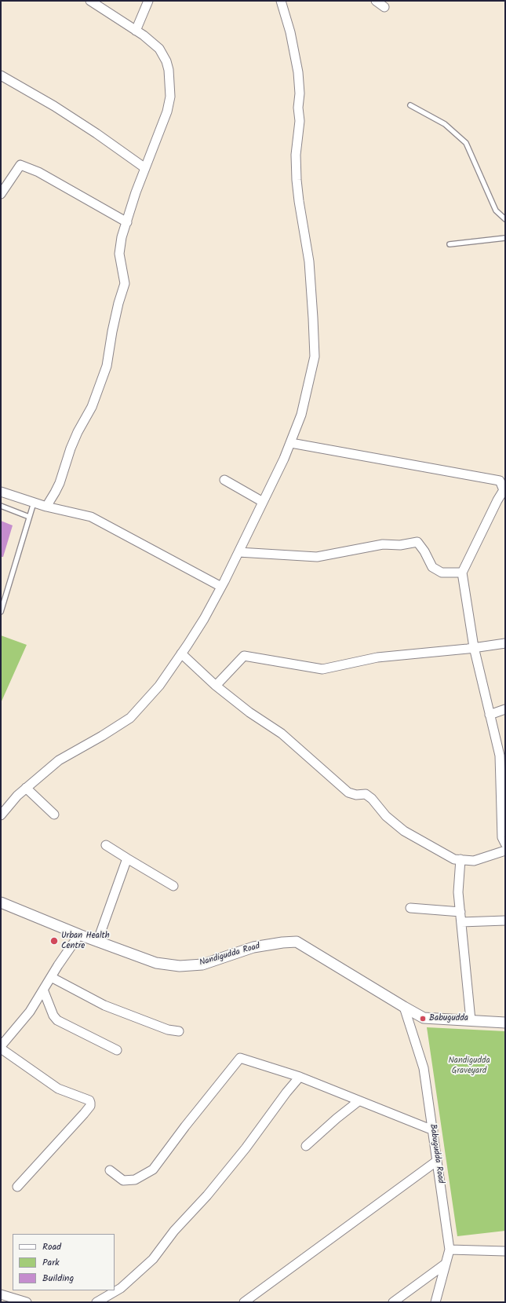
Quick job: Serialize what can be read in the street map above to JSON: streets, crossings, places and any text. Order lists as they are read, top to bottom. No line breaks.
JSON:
{"streets":{"street":["Nandigudda Road","Babugudda Road"]},"crossings":[["Nandigudda Road","Babugudda Road"]],"parks":["Nandigudda Graveyard"],"places":["Urban Health Centre","Babugudda"],"legend":["Road","Park","Building"]}
